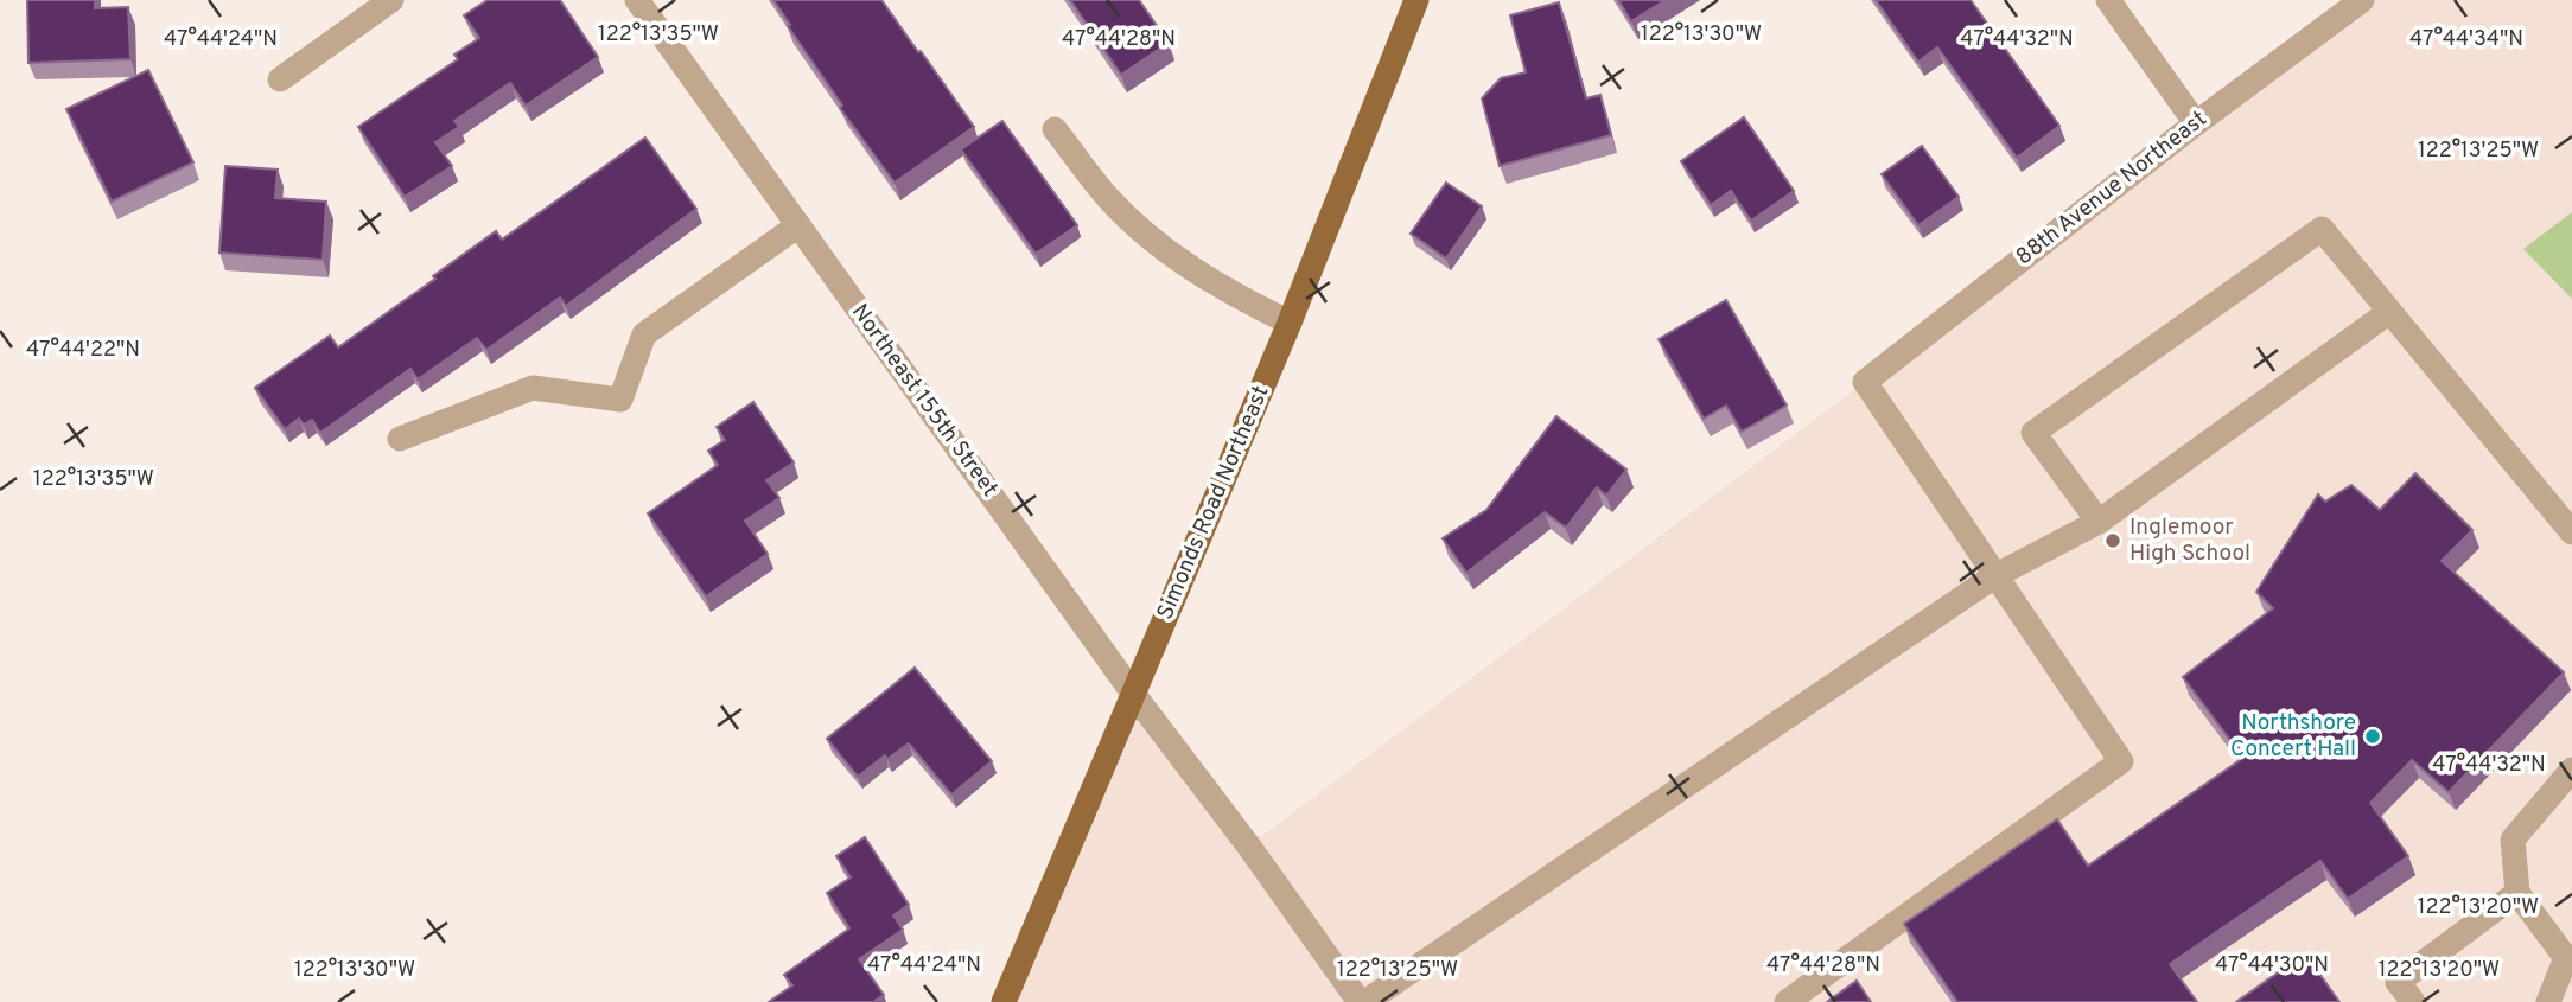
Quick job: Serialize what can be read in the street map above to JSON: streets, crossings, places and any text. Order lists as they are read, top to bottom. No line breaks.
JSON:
{"streets":{"main road":["Simonds Road Northeast"],"street":["88th Avenue Northeast","Northeast 155th Street"]},"crossings":[["Northeast 155th Street","Simonds Road Northeast"]],"places":["Inglemoor High School","Northshore Concert Hall"],"coordinates":["122°13'30\"W","122°13'35\"W","47°44'24\"N","47°44'28\"N","47°44'32\"N","47°44'34\"N","122°13'25\"W","47°44'22\"N","122°13'20\"W","47°44'30\"N"]}
